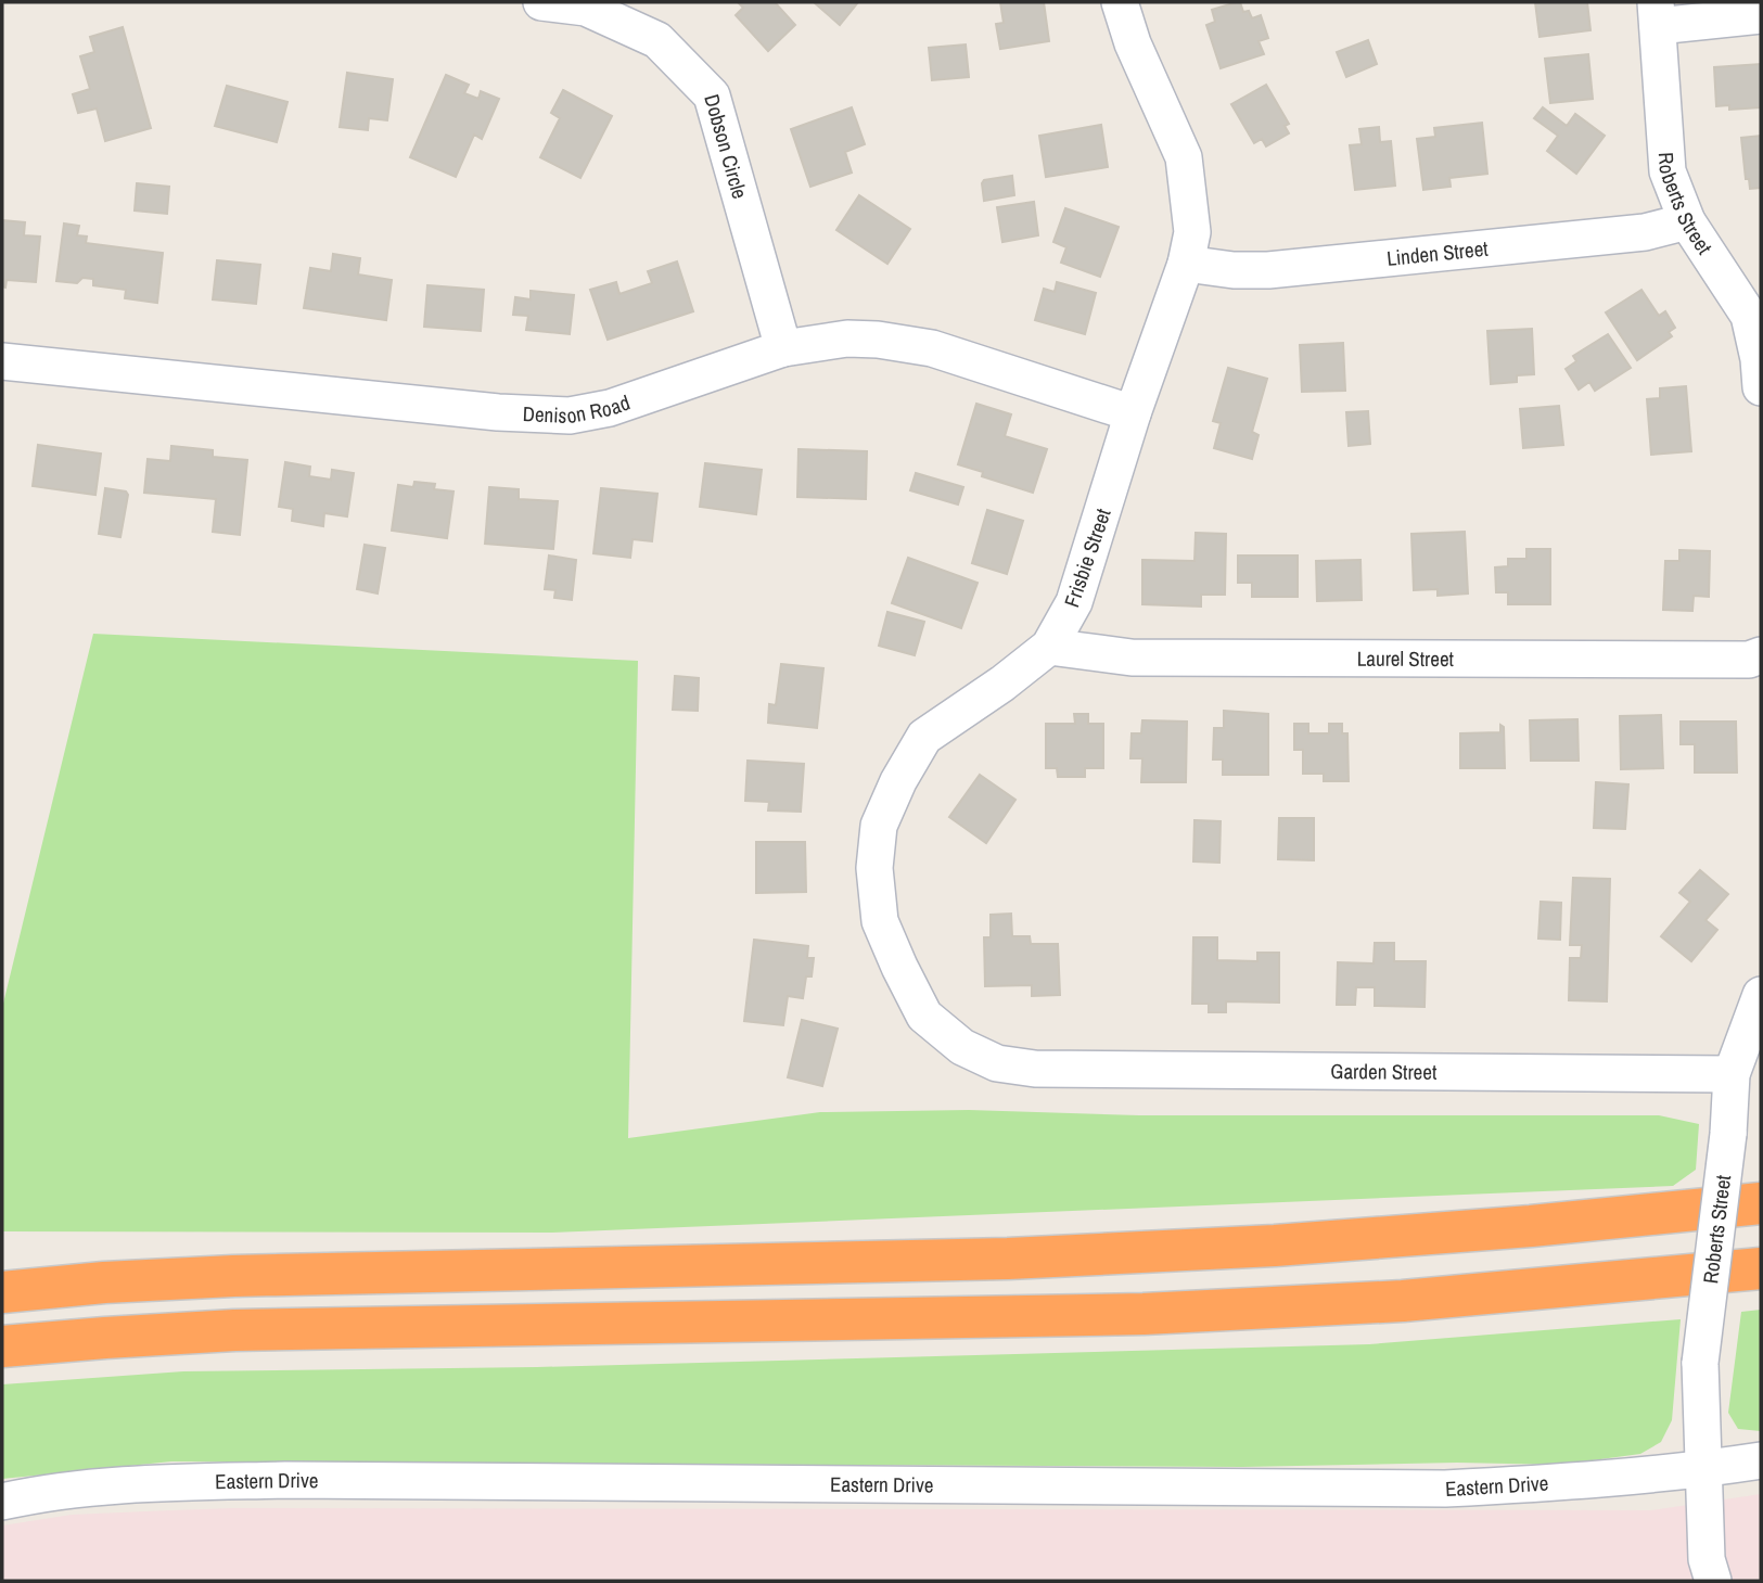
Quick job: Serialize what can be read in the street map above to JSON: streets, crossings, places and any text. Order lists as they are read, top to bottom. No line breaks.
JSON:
{"streets":{"street":["Dobson Circle","Roberts Street","Linden Street","Denison Road","Frisbie Street","Laurel Street","Garden Street","Eastern Drive"]},"crossings":[["Dobson Circle","Denison Road"],["Roberts Street","Linden Street"],["Roberts Street","Garden Street"],["Roberts Street","Eastern Drive"],["Linden Street","Frisbie Street"],["Denison Road","Frisbie Street"],["Frisbie Street","Laurel Street"],["Frisbie Street","Garden Street"]]}
